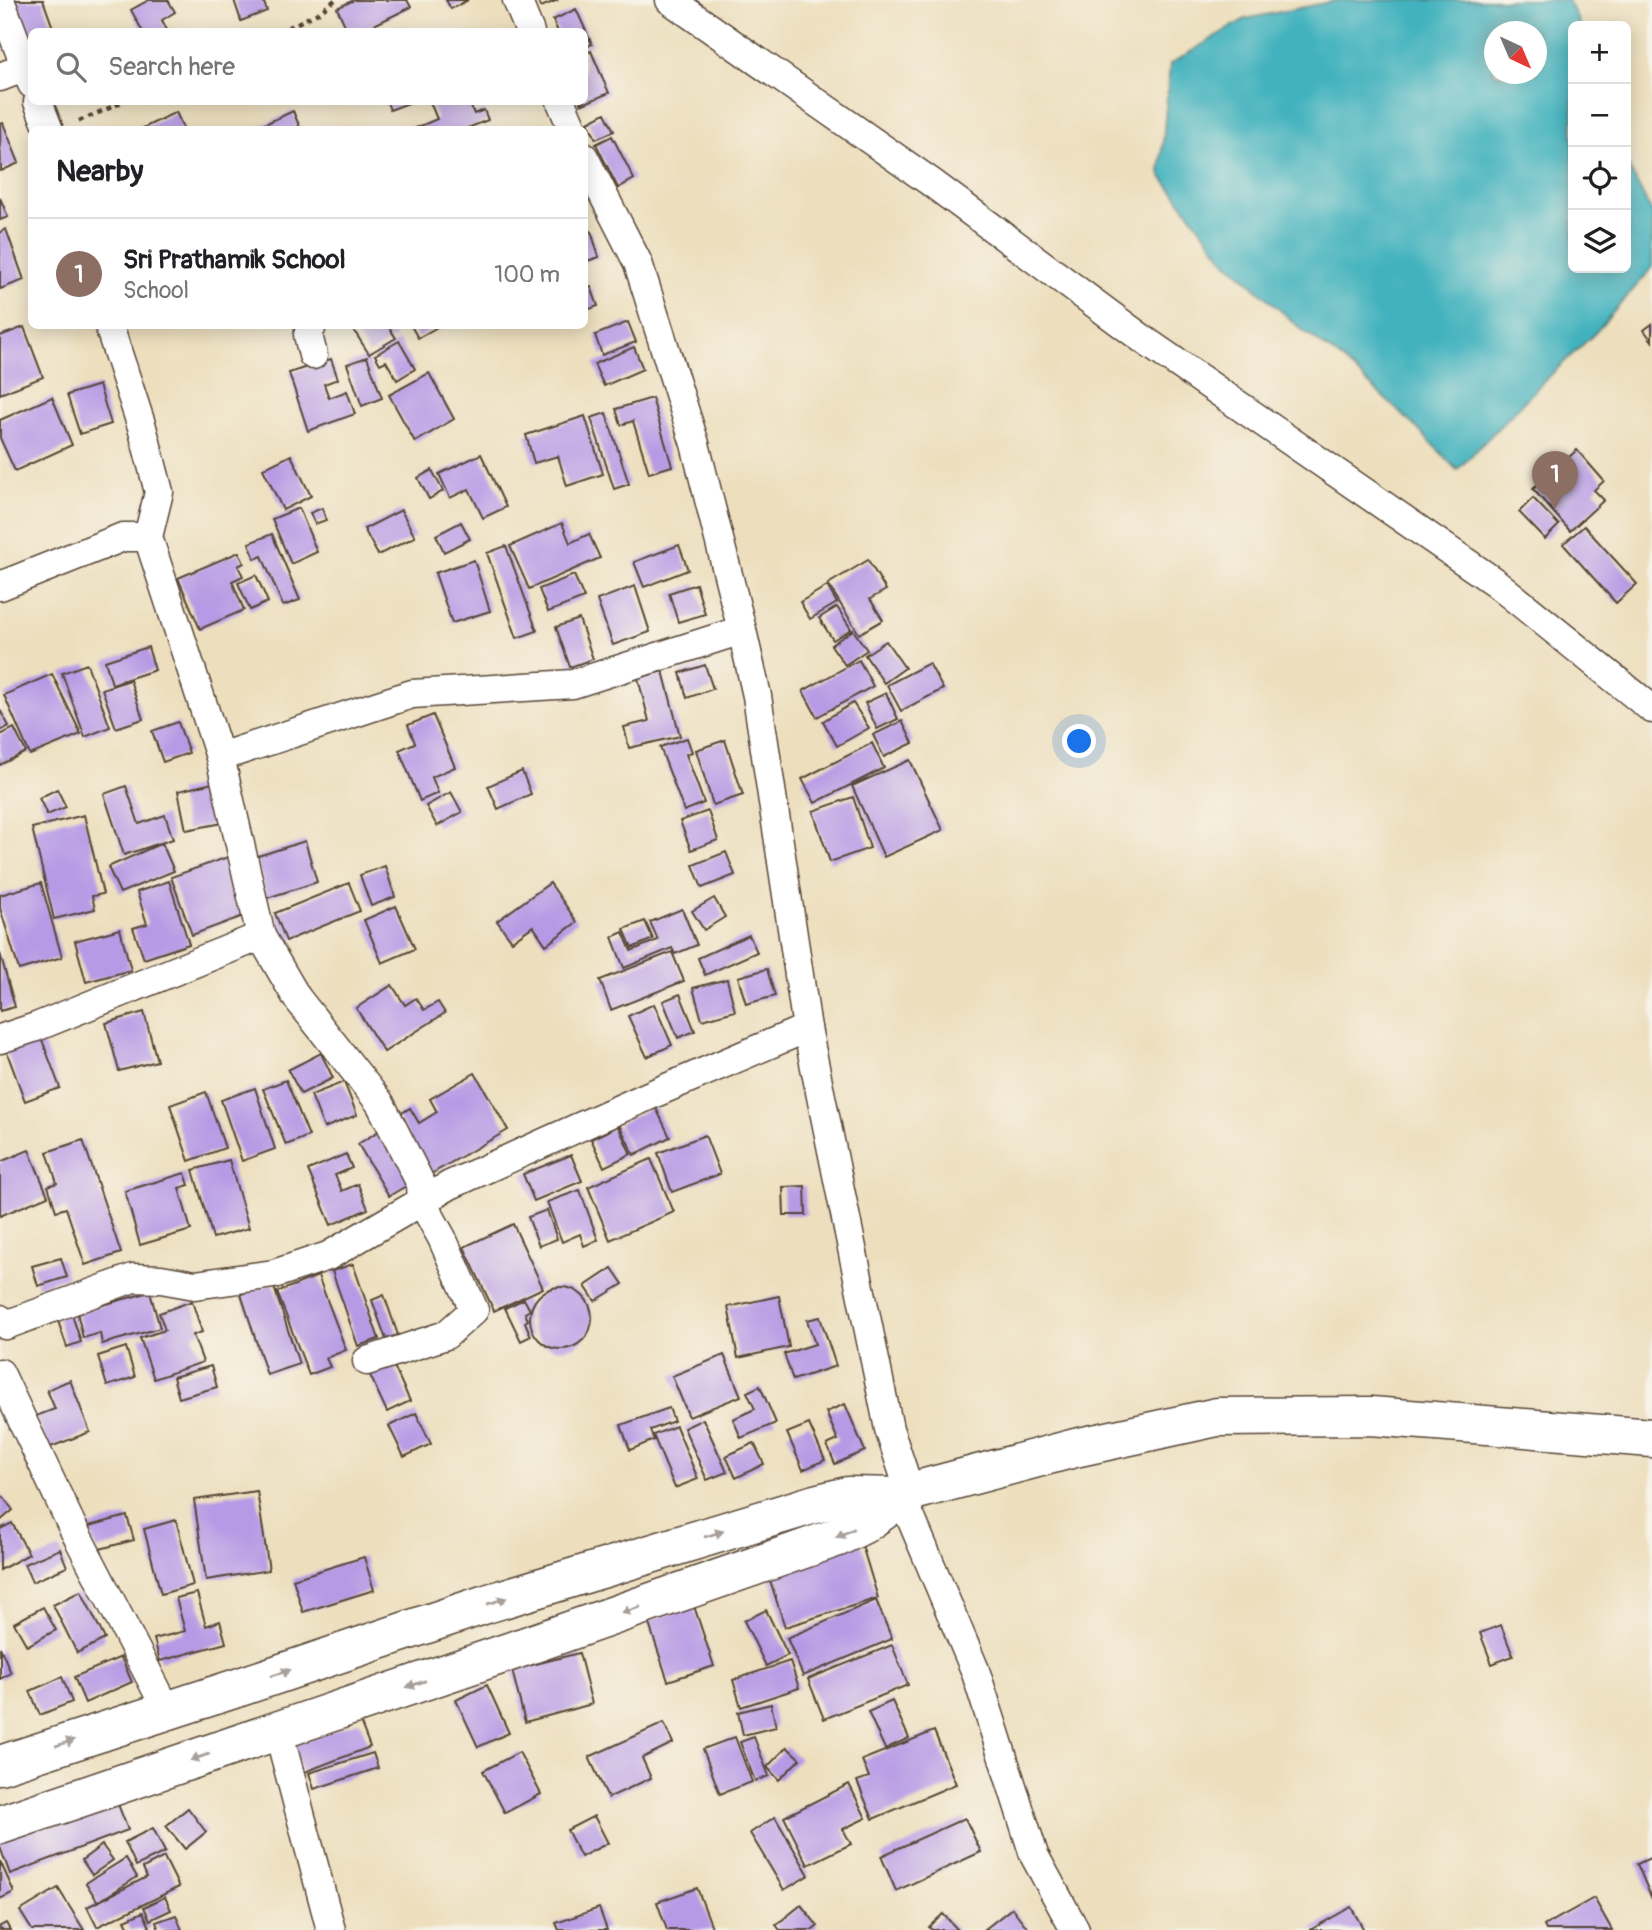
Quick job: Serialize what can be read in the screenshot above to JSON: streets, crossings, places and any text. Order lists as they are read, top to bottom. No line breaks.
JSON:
{"north":"bottom right","page":{"map_buttons":["+","−"],"search":"Search here","heading":"Nearby","list":[{"mark":"1","name":"Sri Prathamik School","note":"School","value":"100 m"}],"pins":"1"}}
